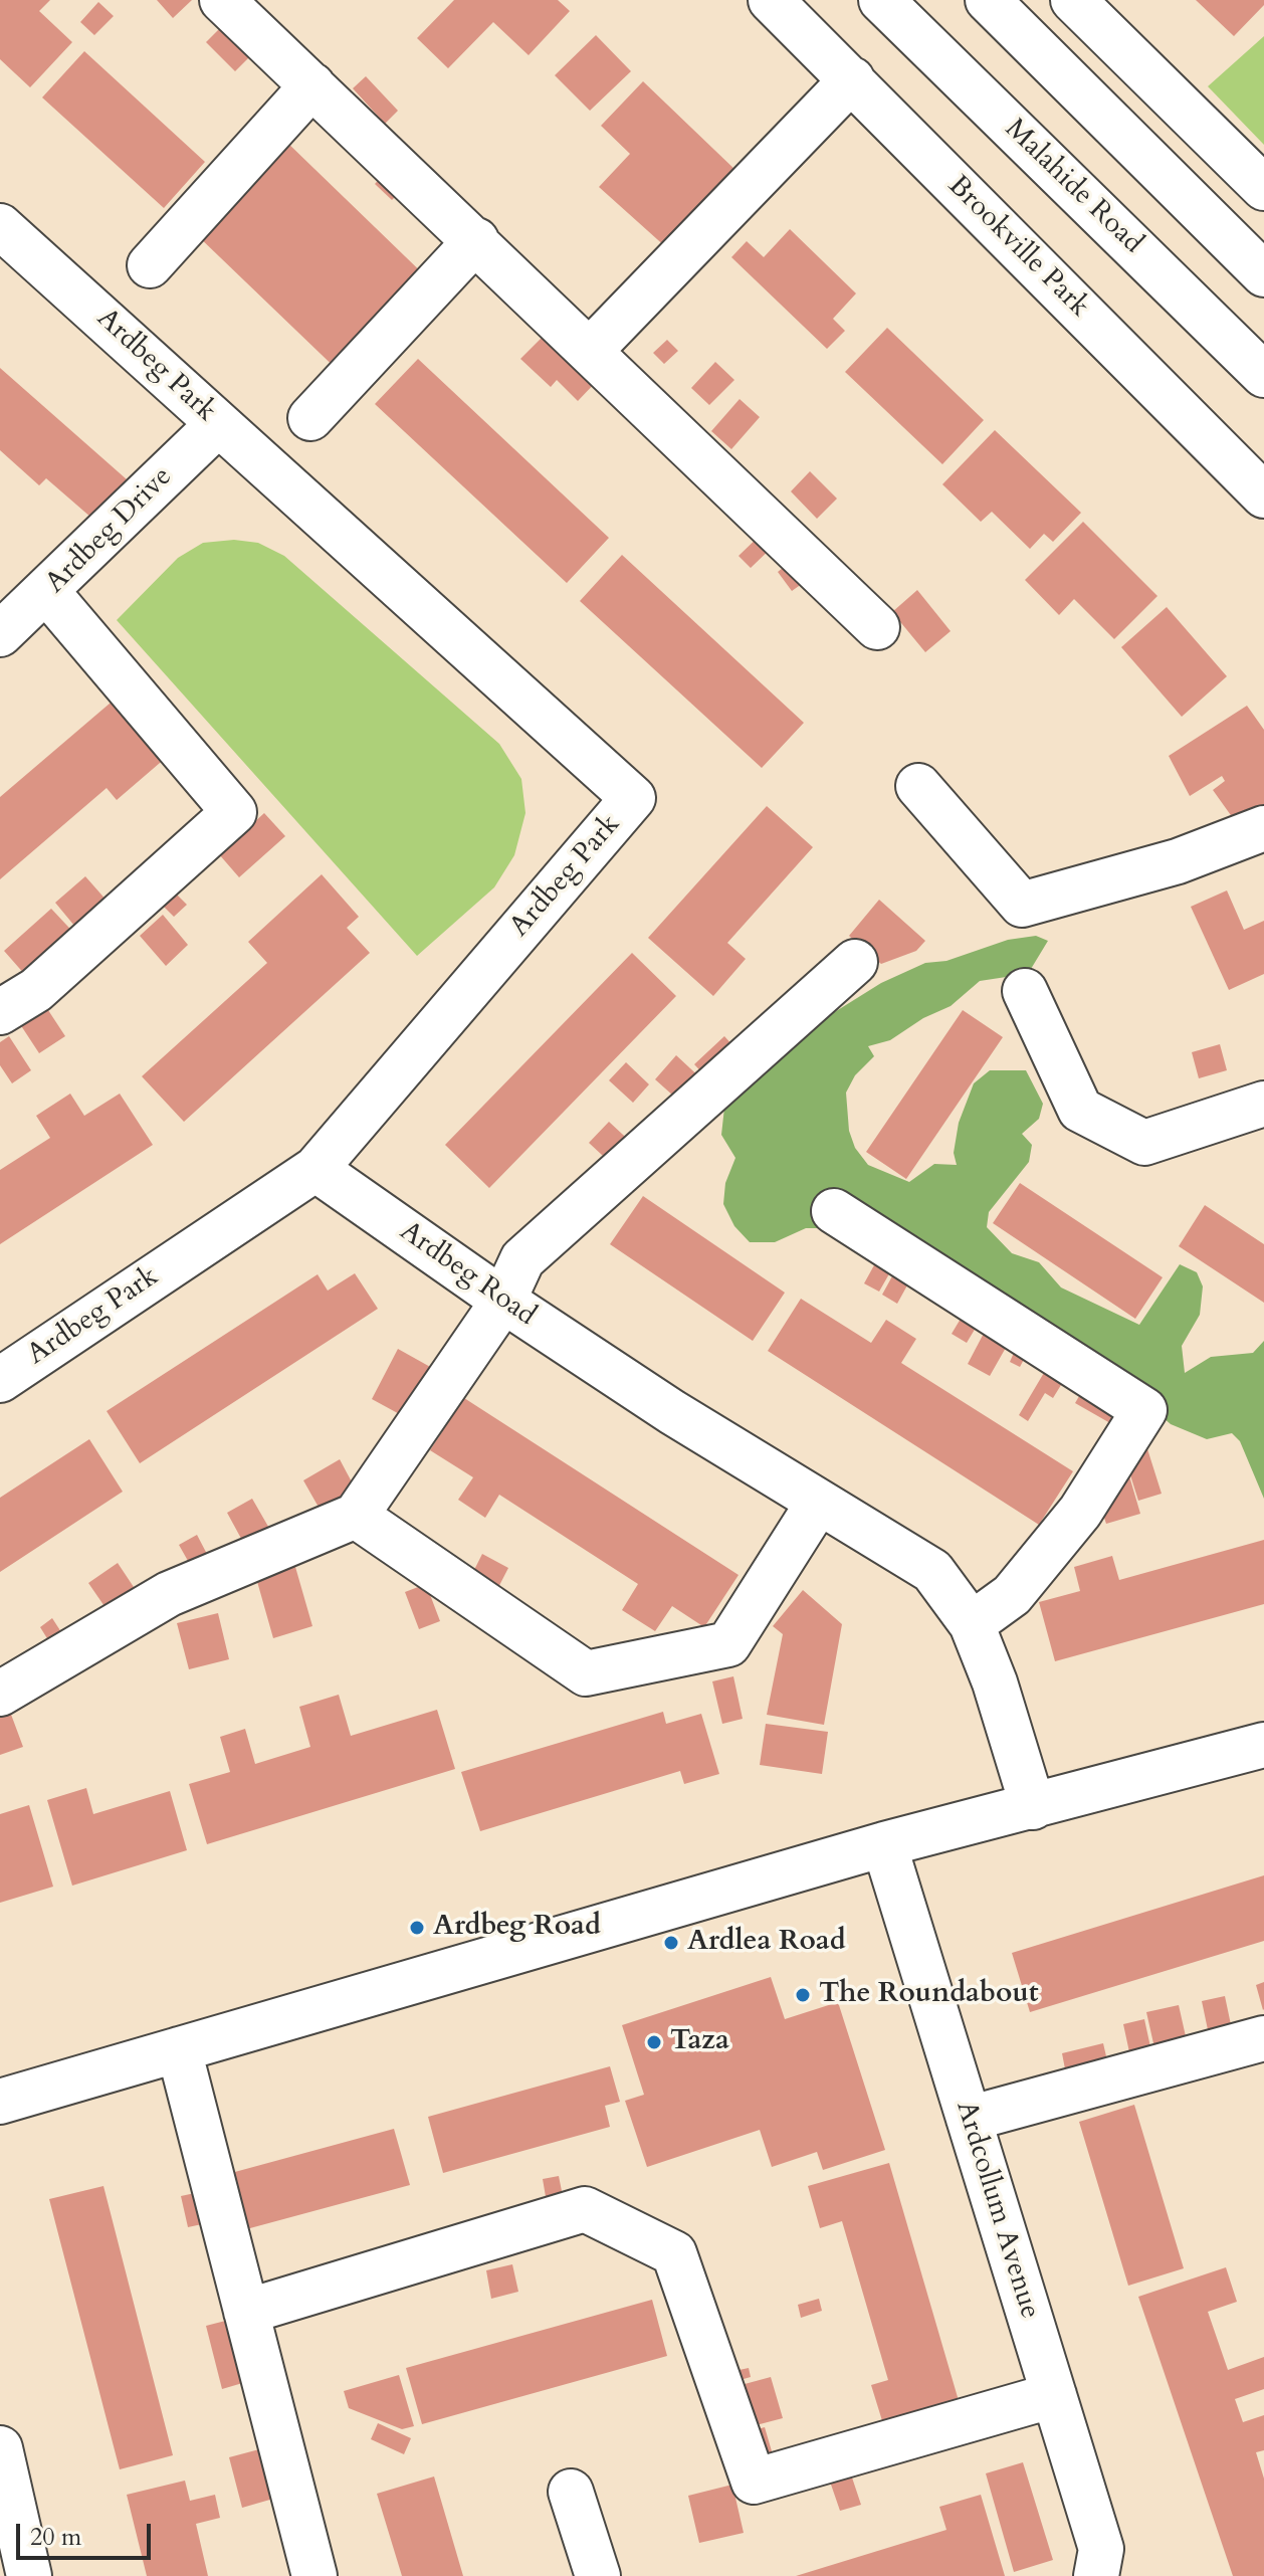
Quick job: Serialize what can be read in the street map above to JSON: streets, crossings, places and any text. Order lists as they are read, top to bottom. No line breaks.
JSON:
{"streets":{"street":["Malahide Road","Brookville Park","Ardbeg Park","Ardbeg Drive","Ardbeg Road","Ardcollum Avenue"]},"crossings":[["Ardbeg Park","Ardbeg Drive"],["Ardbeg Park","Ardbeg Road"]],"places":["Ardbeg Road","Ardlea Road","The Roundabout","Taza"],"scale_bar":"20 m"}
